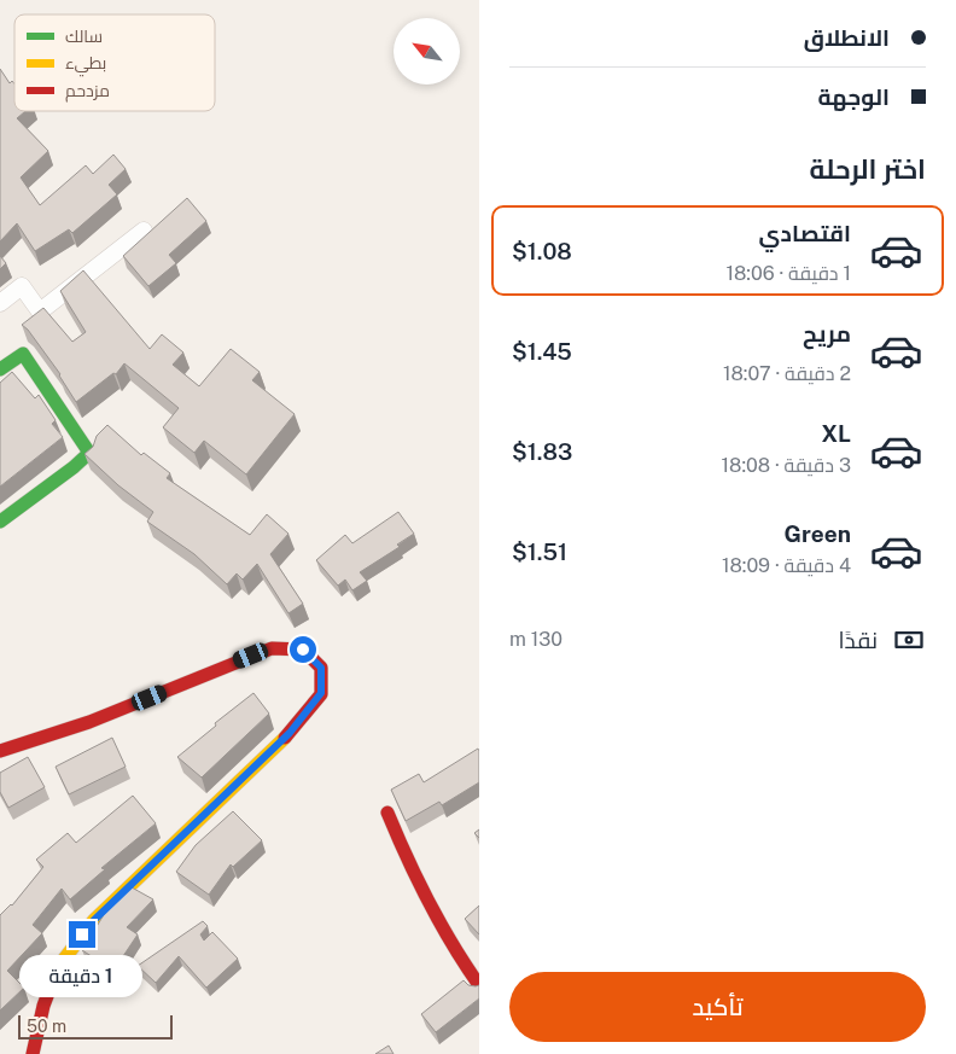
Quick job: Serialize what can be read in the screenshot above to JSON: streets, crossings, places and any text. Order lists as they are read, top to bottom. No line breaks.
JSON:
{"legend":["سالك","بطيء","مزدحم"],"scale_bar":"50 m","north":"top left","page":{"banner":["الانطلاق","الوجهة"],"heading":"اختر الرحلة","list":[{"name":"اقتصادي","note":"1 دقيقة · 18:06","value":"$1.08"},{"name":"مريح","note":"2 دقيقة · 18:07","value":"$1.45"},{"name":"XL","note":"3 دقيقة · 18:08","value":"$1.83"},{"name":"Green","note":"4 دقيقة · 18:09","value":"$1.51"}],"pay":["نقدًا","130 m"],"bubble":"1 دقيقة","buttons":"تأكيد","scale":"50 m"}}
